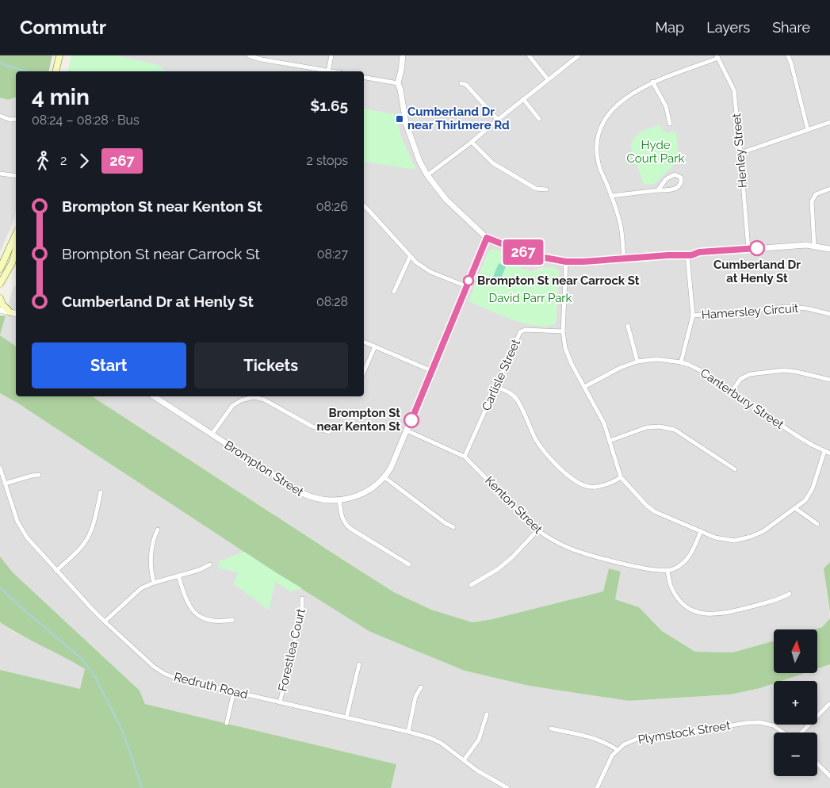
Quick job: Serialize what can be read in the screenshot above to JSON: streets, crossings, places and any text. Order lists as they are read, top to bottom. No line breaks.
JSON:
{"streets":{"street":["Henley Street","Hamersley Circuit","Carlisle Street","Canterbury Street","Brompton Street","Kenton Street","Forestlea Court","Redruth Road","Plymstock Street"]},"crossings":[["Carlisle Street","Kenton Street"],["Brompton Street","Kenton Street"],["Forestlea Court","Redruth Road"]],"parks":["Hyde Court Park","David Parr Park"],"places":{"transit":["Cumberland Dr near Thirlmere Rd"],"other":["Cumberland Dr at Henly St","Brompton St near Carrock St","Brompton St near Kenton St"]},"lines":["bus line 267"],"north":"top","page":{"header":"Commutr","nav":["Map","Layers","Share"],"on_map":"267","heading":["4 min","08:24 – 08:28 · Bus","$1.65"],"legs":["2","267","2 stops"],"list":[{"name":"Brompton St near Kenton St","value":"08:26"},{"name":"Brompton St near Carrock St","value":"08:27"},{"name":"Cumberland Dr at Henly St","value":"08:28"}],"buttons":["Start","Tickets"],"map_buttons":["+","−"]}}
